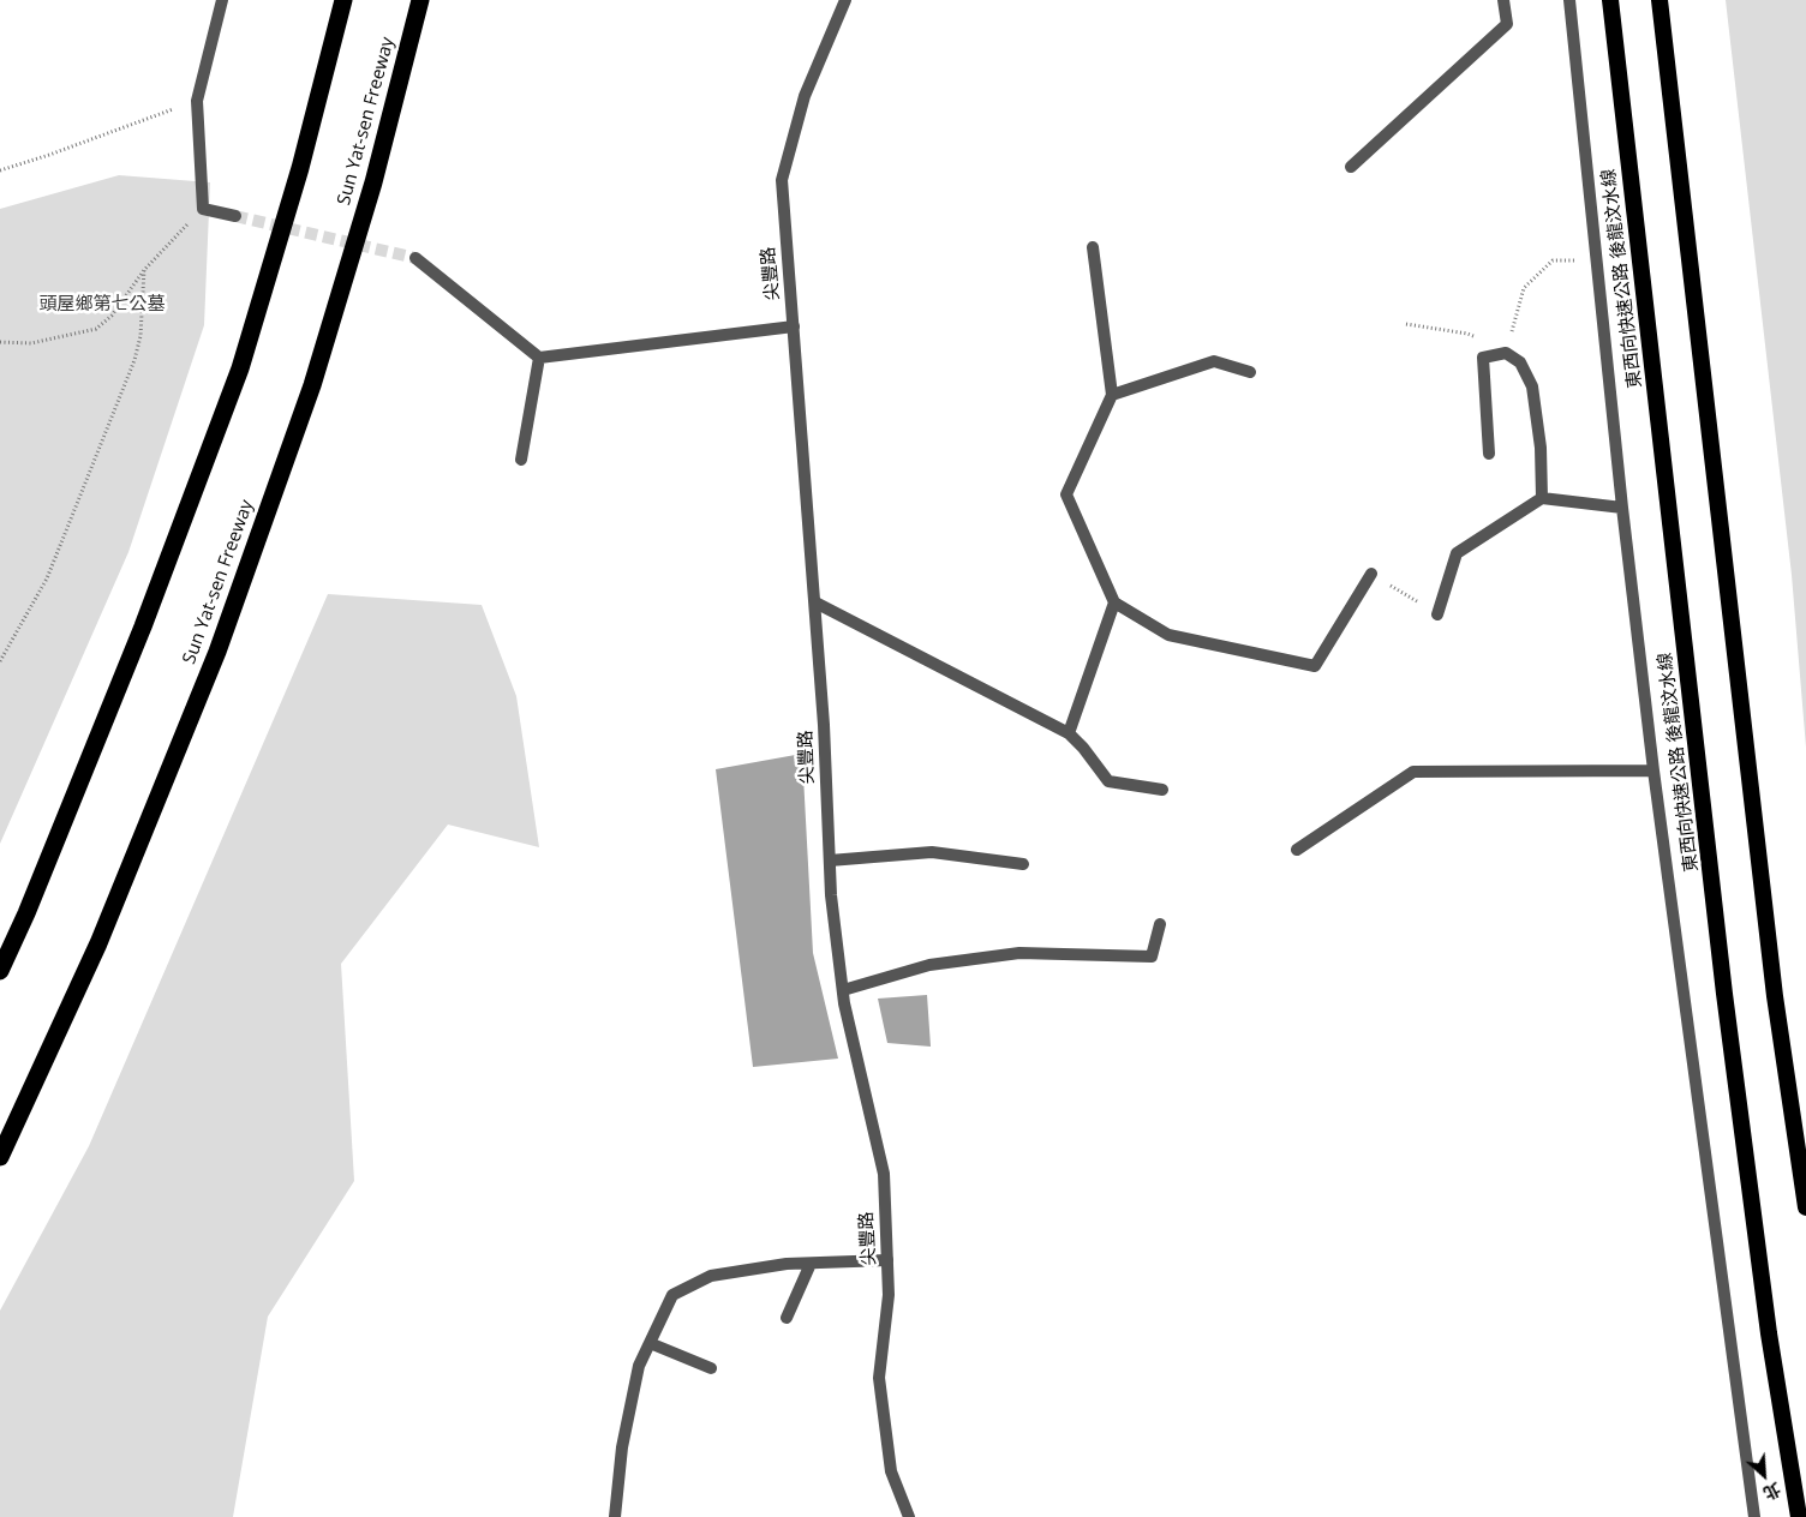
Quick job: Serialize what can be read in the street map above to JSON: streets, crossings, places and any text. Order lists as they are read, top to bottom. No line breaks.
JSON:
{"streets":{"highway":["Sun Yat-sen Freeway","東西向快速公路 後龍汶水線"],"street":["尖豐路"]},"parks":["頭屋鄉第七公墓"],"north":"bottom right"}
